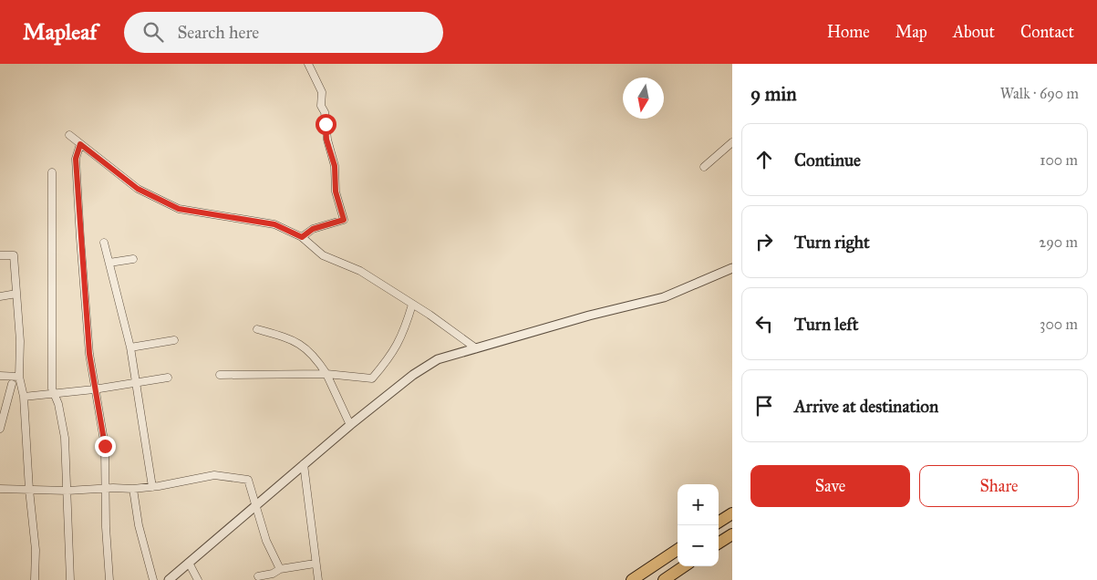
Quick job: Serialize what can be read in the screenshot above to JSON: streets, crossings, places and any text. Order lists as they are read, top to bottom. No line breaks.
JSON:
{"north":"bottom","page":{"header":"Mapleaf","search":"Search here","nav":["Home","Map","About","Contact"],"heading":["9 min","Walk · 690 m"],"list":[["Continue","100 m"],["Turn right","290 m"],["Turn left","300 m"],"Arrive at destination"],"buttons":["Save","Share"],"map_buttons":["+","−"]}}
